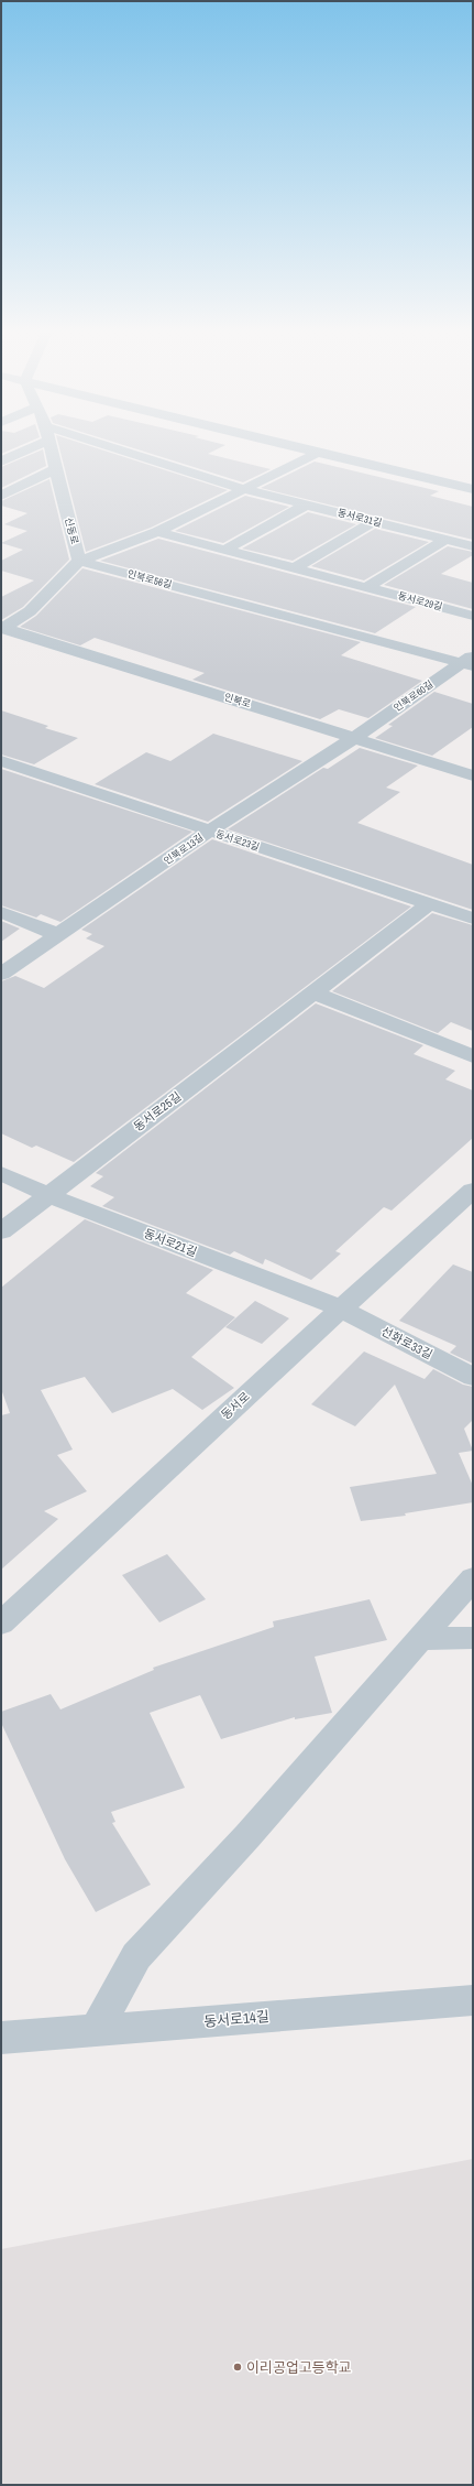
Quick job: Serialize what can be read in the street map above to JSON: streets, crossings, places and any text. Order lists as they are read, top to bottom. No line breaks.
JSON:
{"streets":{"street":["동서로31길","신동로","인북로56길","동서로29길","인북로60길","인북로","동서로23길","인북로13길","동서로25길","동서로21길","선화로33길","동서로","동서로14길"]},"crossings":[["신동로","인북로56길"],["신동로","인북로"],["인북로56길","인북로60길"],["인북로60길","인북로"],["인북로60길","인북로13길"],["인북로","인북로13길"],["동서로23길","인북로13길"],["동서로23길","동서로25길"],["동서로25길","동서로21길"],["동서로21길","선화로33길"],["동서로21길","동서로"],["선화로33길","동서로"]],"places":["이리공업고등학교"]}
